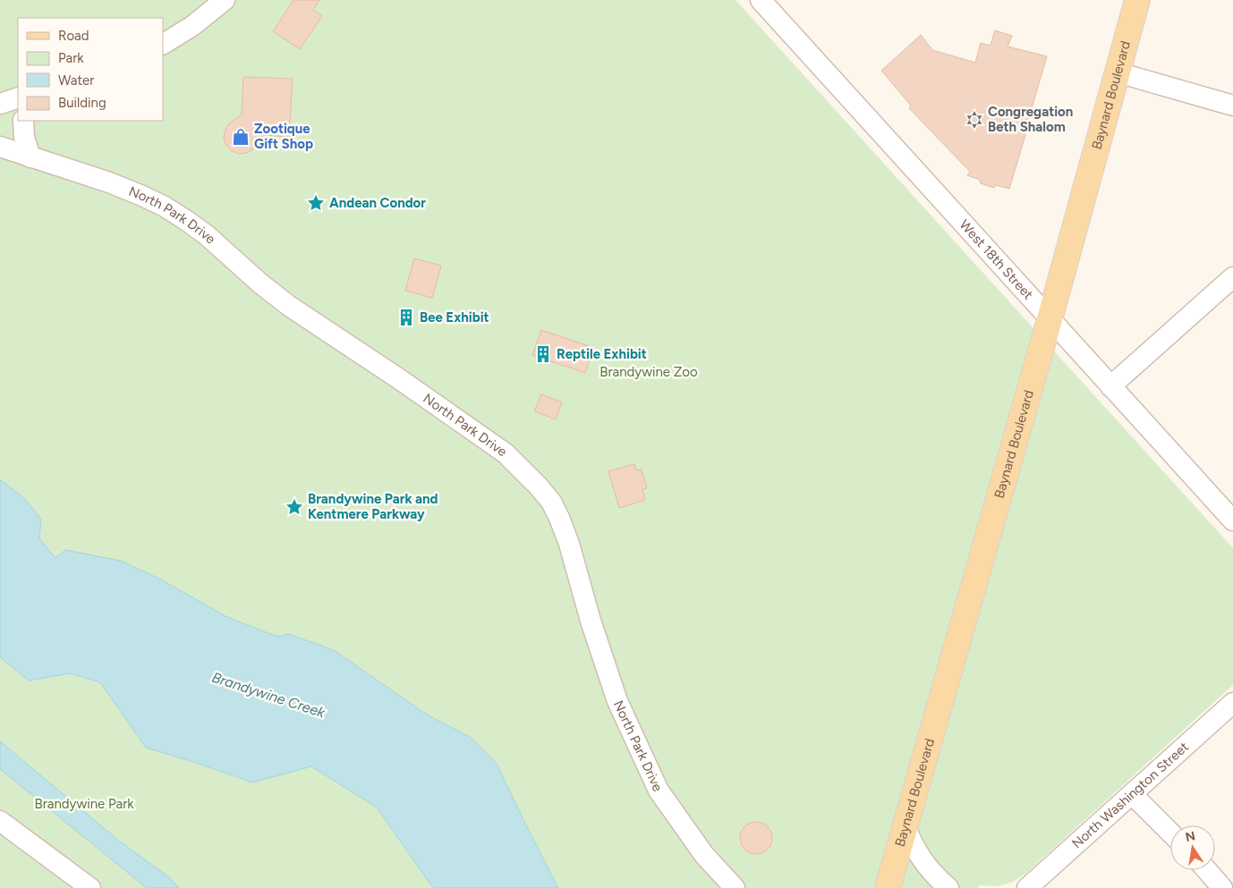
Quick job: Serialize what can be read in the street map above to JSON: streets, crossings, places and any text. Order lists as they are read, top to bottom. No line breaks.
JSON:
{"streets":{"main road":["Baynard Boulevard"],"street":["North Park Drive","West 18th Street","North Washington Street"]},"crossings":[["Baynard Boulevard","West 18th Street"]],"water":["Brandywine Creek"],"parks":["Brandywine Zoo","Brandywine Park"],"places":{"synagogue":["Congregation Beth Shalom"],"shop":["Zootique Gift Shop"],"place":["Andean Condor","Brandywine Park and Kentmere Parkway"],"building":["Bee Exhibit","Reptile Exhibit"]},"legend":["Road","Park","Water","Building"],"north":"top"}
